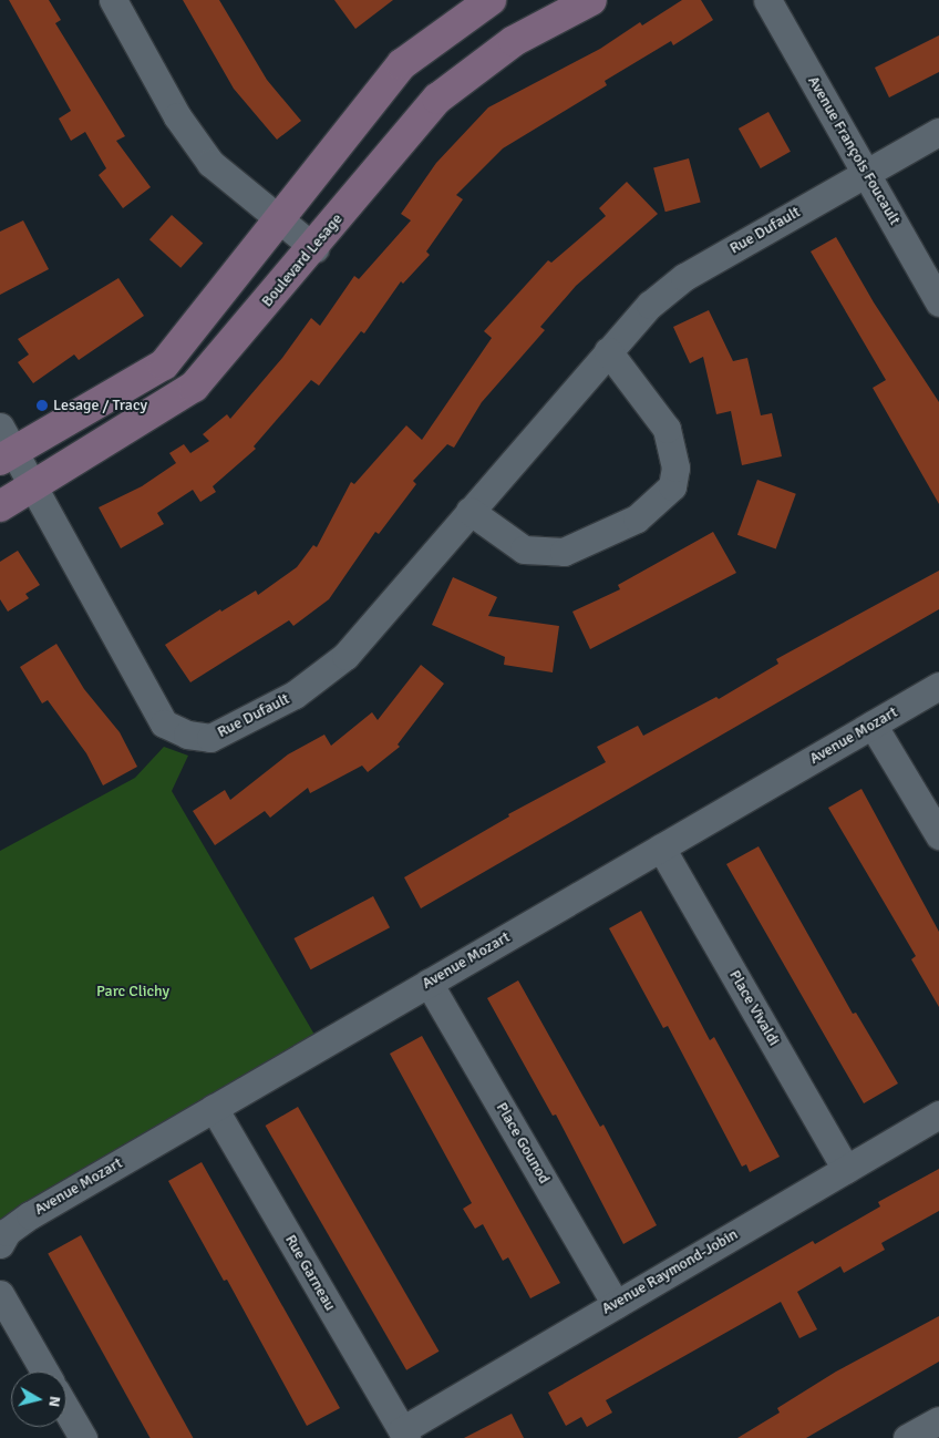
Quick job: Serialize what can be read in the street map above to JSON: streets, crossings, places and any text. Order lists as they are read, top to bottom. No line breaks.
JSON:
{"streets":{"street":["Avenue François Foucault","Rue Dufault","Boulevard Lesage","Avenue Mozart","Place Vivaldi","Place Gounod","Avenue Raymond-Jobin","Rue Garneau"]},"crossings":[["Avenue François Foucault","Rue Dufault"],["Rue Dufault","Boulevard Lesage"],["Avenue Mozart","Place Vivaldi"],["Avenue Mozart","Place Gounod"],["Avenue Mozart","Rue Garneau"],["Place Vivaldi","Avenue Raymond-Jobin"],["Place Gounod","Avenue Raymond-Jobin"],["Avenue Raymond-Jobin","Rue Garneau"]],"parks":["Parc Clichy"],"places":["Lesage / Tracy"],"north":"right"}
